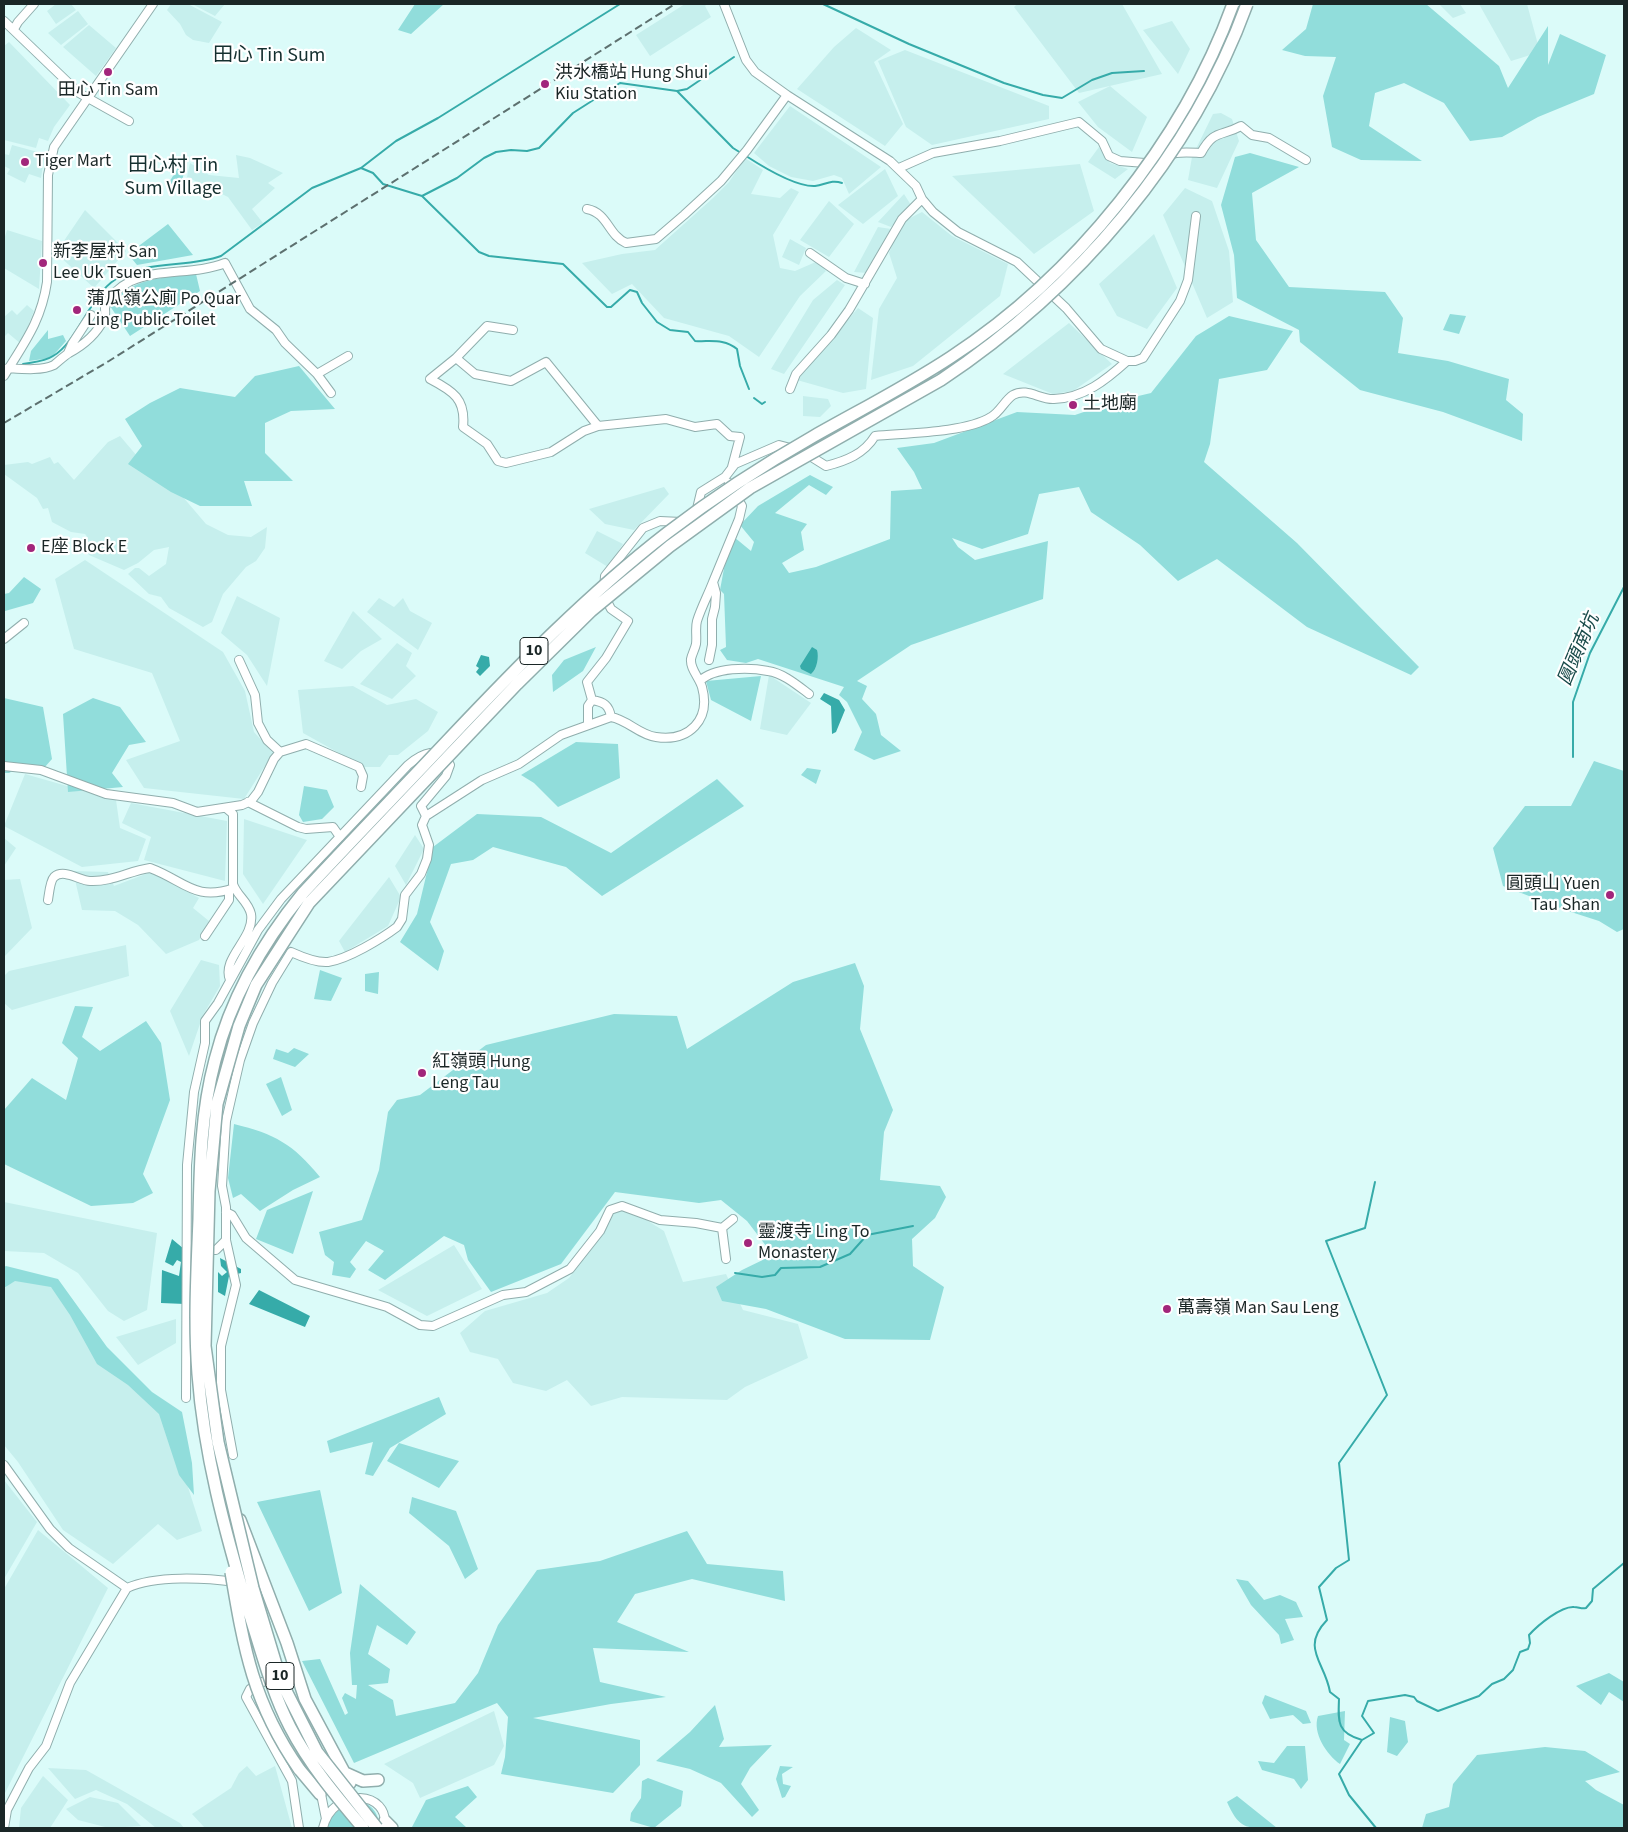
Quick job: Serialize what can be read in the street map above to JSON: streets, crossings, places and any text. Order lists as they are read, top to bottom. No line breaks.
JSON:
{"streets":{"highway":["10"]},"districts":["田心 Tin Sum","田心村 Tin Sum Village"],"water":["圓頭南坑"],"places":["田心 Tin Sam","洪水橋站 Hung Shui Kiu Station","Tiger Mart","新李屋村 San Lee Uk Tsuen","蒲瓜嶺公廁 Po Quar Ling Public Toilet","土地廟","E座 Block E","圓頭山 Yuen Tau Shan","紅嶺頭 Hung Leng Tau","靈渡寺 Ling To Monastery","萬壽嶺 Man Sau Leng"]}
